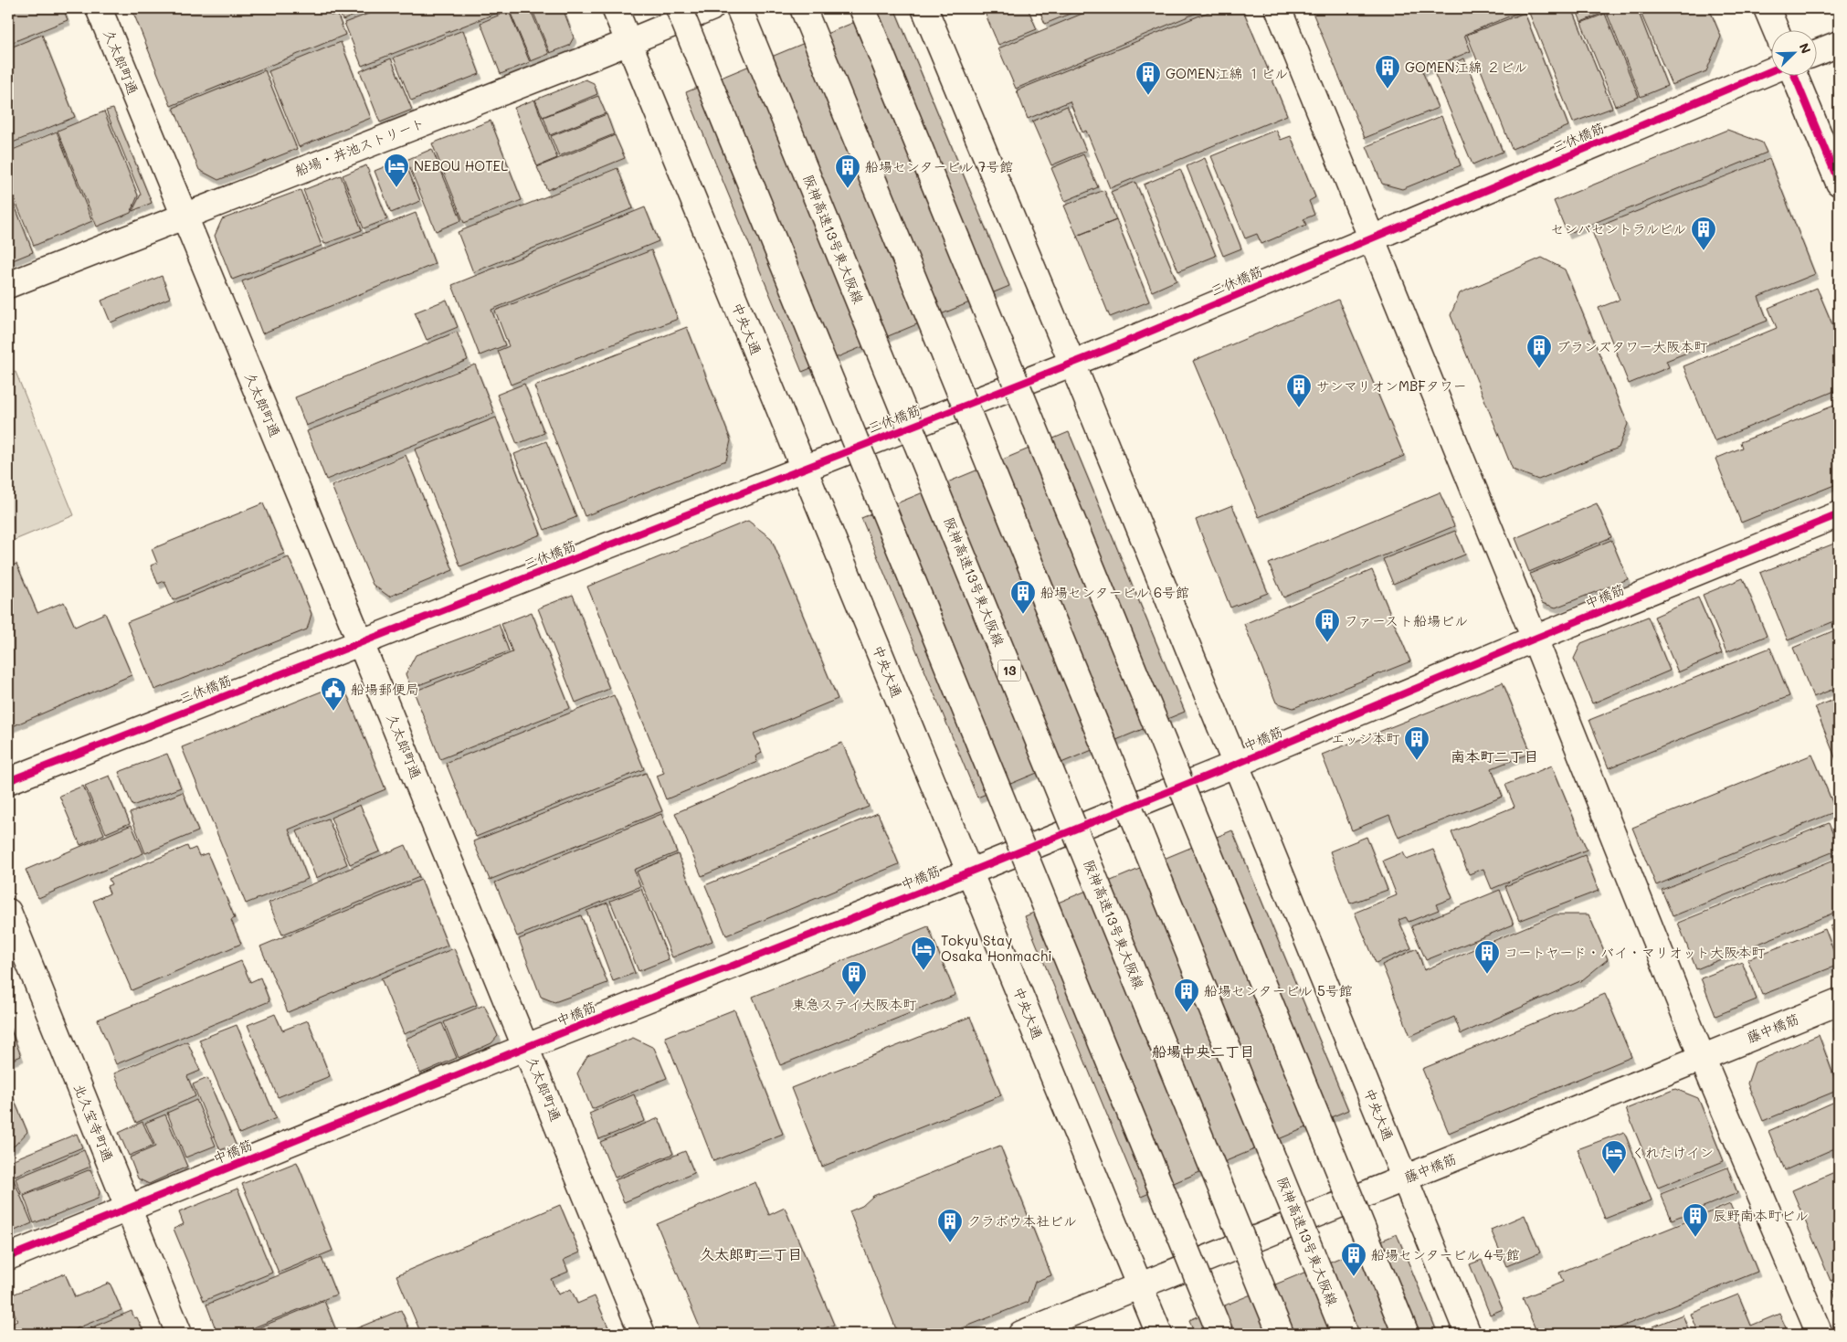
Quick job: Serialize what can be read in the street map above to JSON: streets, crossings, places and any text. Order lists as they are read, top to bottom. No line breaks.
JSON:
{"streets":{"main road":["久太郎町通","三休橋筋","船場・丼池ストリート","阪神高速13号東大阪線","中央大通","中橋筋","13","藤中橋筋","北久宝寺町通"]},"crossings":[["久太郎町通","三休橋筋"],["久太郎町通","船場・丼池ストリート"],["久太郎町通","中橋筋"],["三休橋筋","中央大通"],["船場・丼池ストリート","中央大通"],["中央大通","中橋筋"],["中央大通","藤中橋筋"],["中橋筋","北久宝寺町通"]],"districts":["南本町二丁目","船場中央二丁目","久太郎町二丁目"],"places":{"building":["GOMEN江綿 ２ビル","GOMEN江綿 １ビル","船場センタービル 7号館","センバセントラルビル","ブランズタワー大阪本町","サンマリオンMBFタワー","船場センタービル 6号館","ファースト船場ビル","エッジ本町","コートヤード・バイ・マリオット大阪本町","東急ステイ大阪本町","船場センタービル 5号館","辰野南本町ビル","クラボウ本社ビル","船場センタービル 4号館"],"hotel":["NEBOU HOTEL","Tokyu Stay Osaka Honmachi","くれたけイン"],"public building":["船場郵便局"]},"north":"top right"}
